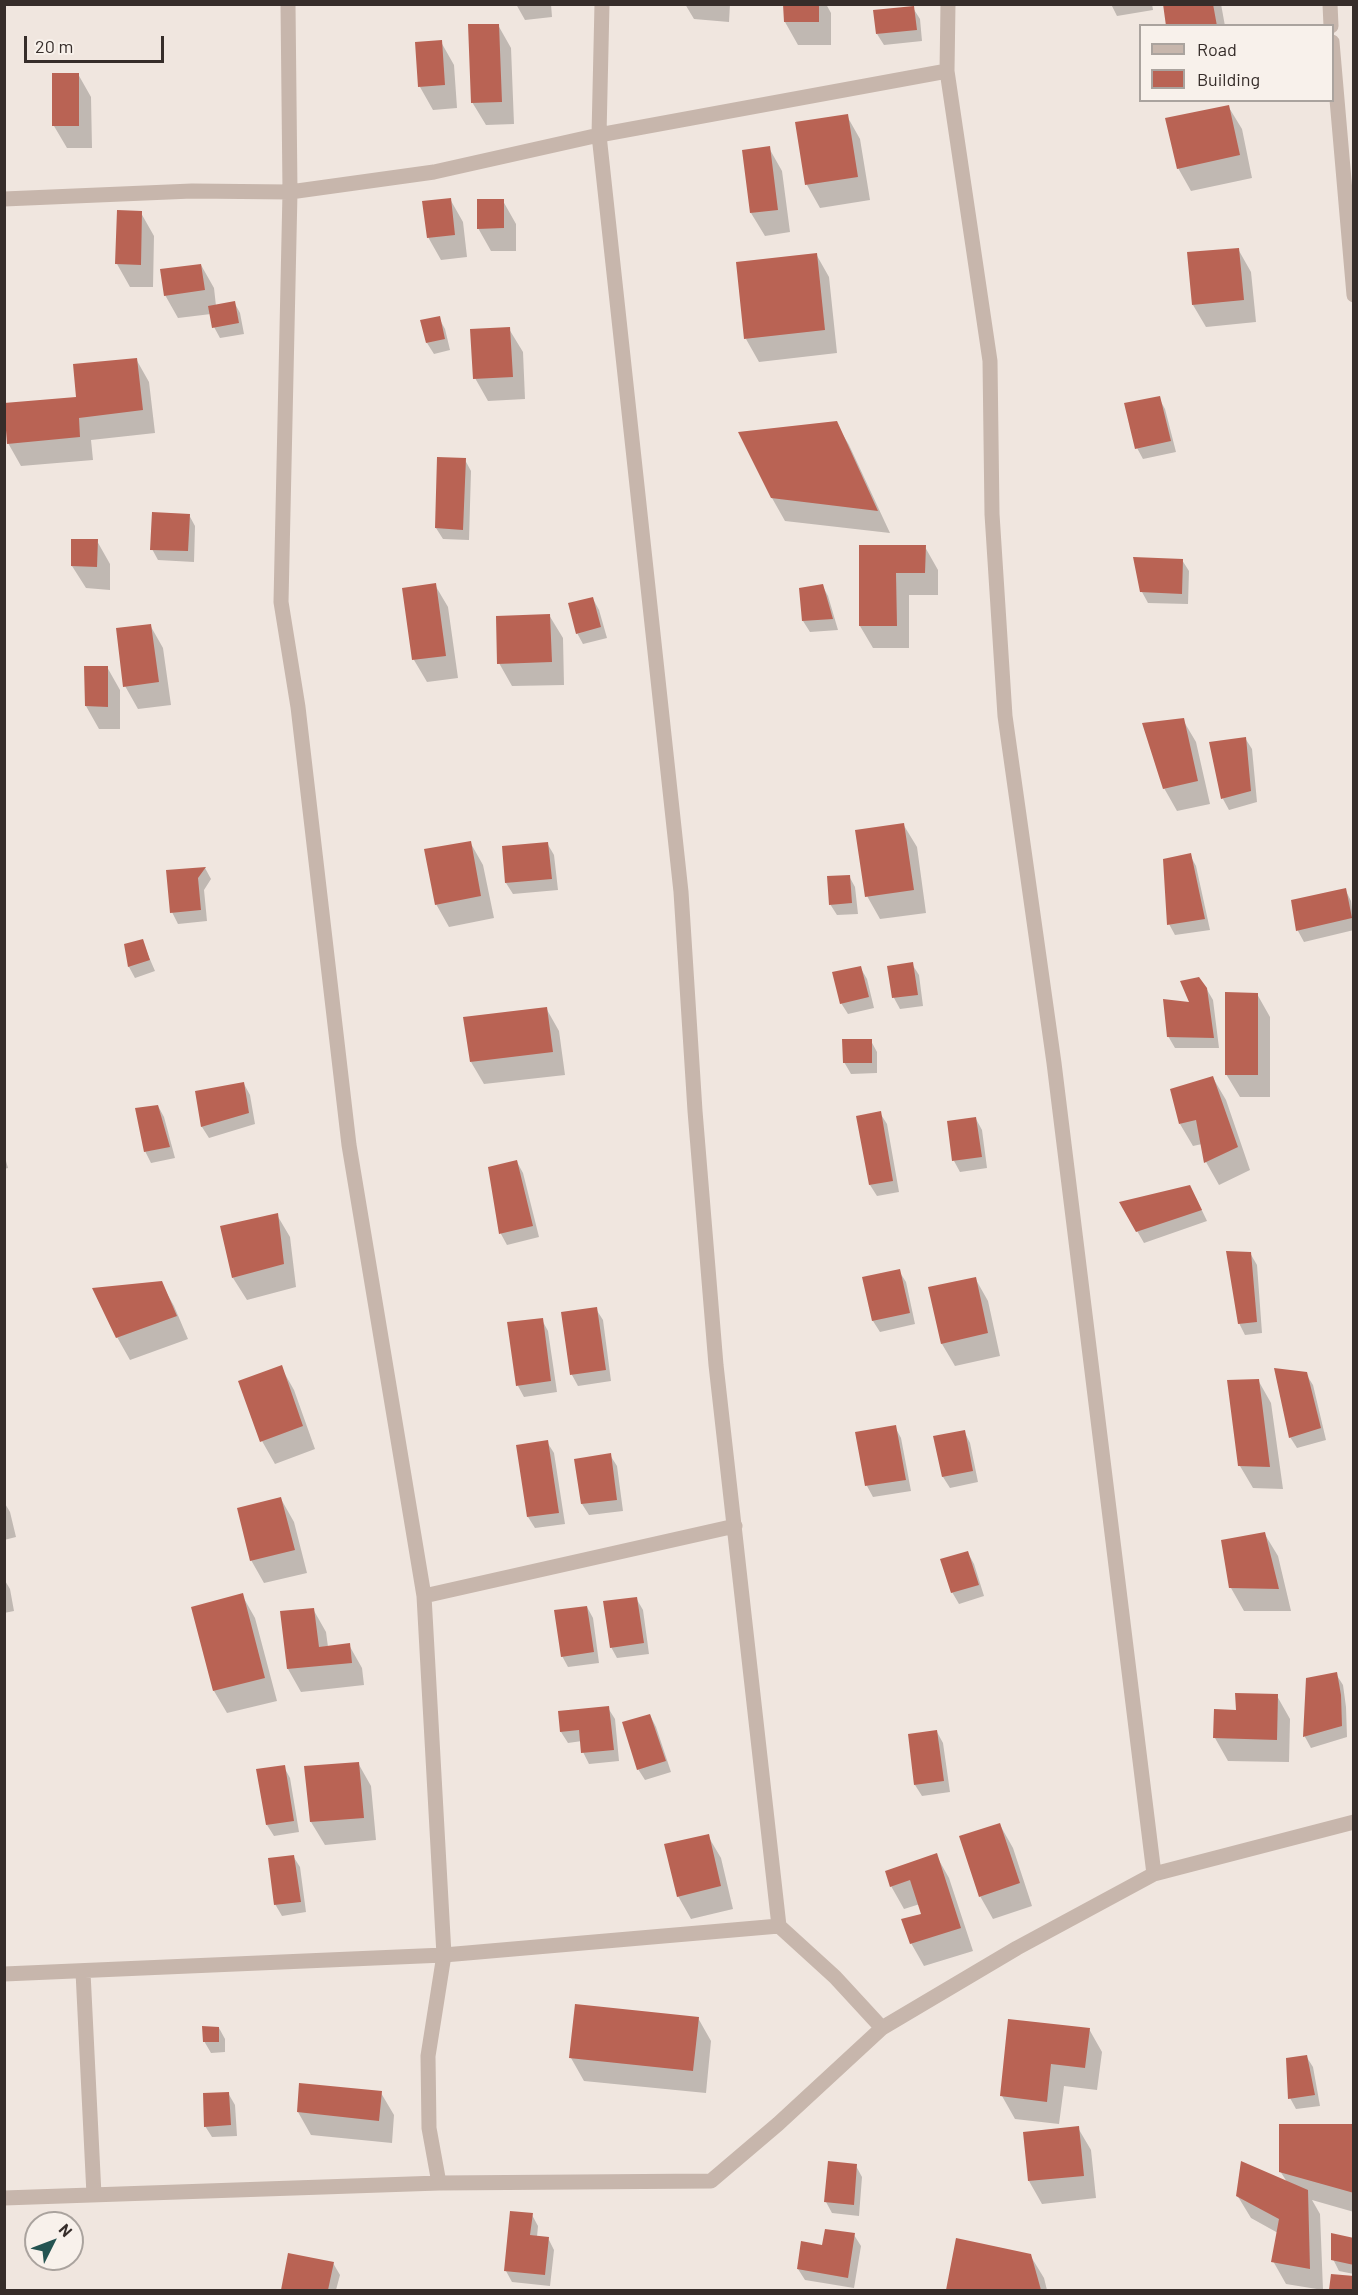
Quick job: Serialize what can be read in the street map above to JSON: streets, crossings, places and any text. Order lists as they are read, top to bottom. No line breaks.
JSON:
{"legend":["Road","Building"],"scale_bar":"20 m","north":"top right"}
